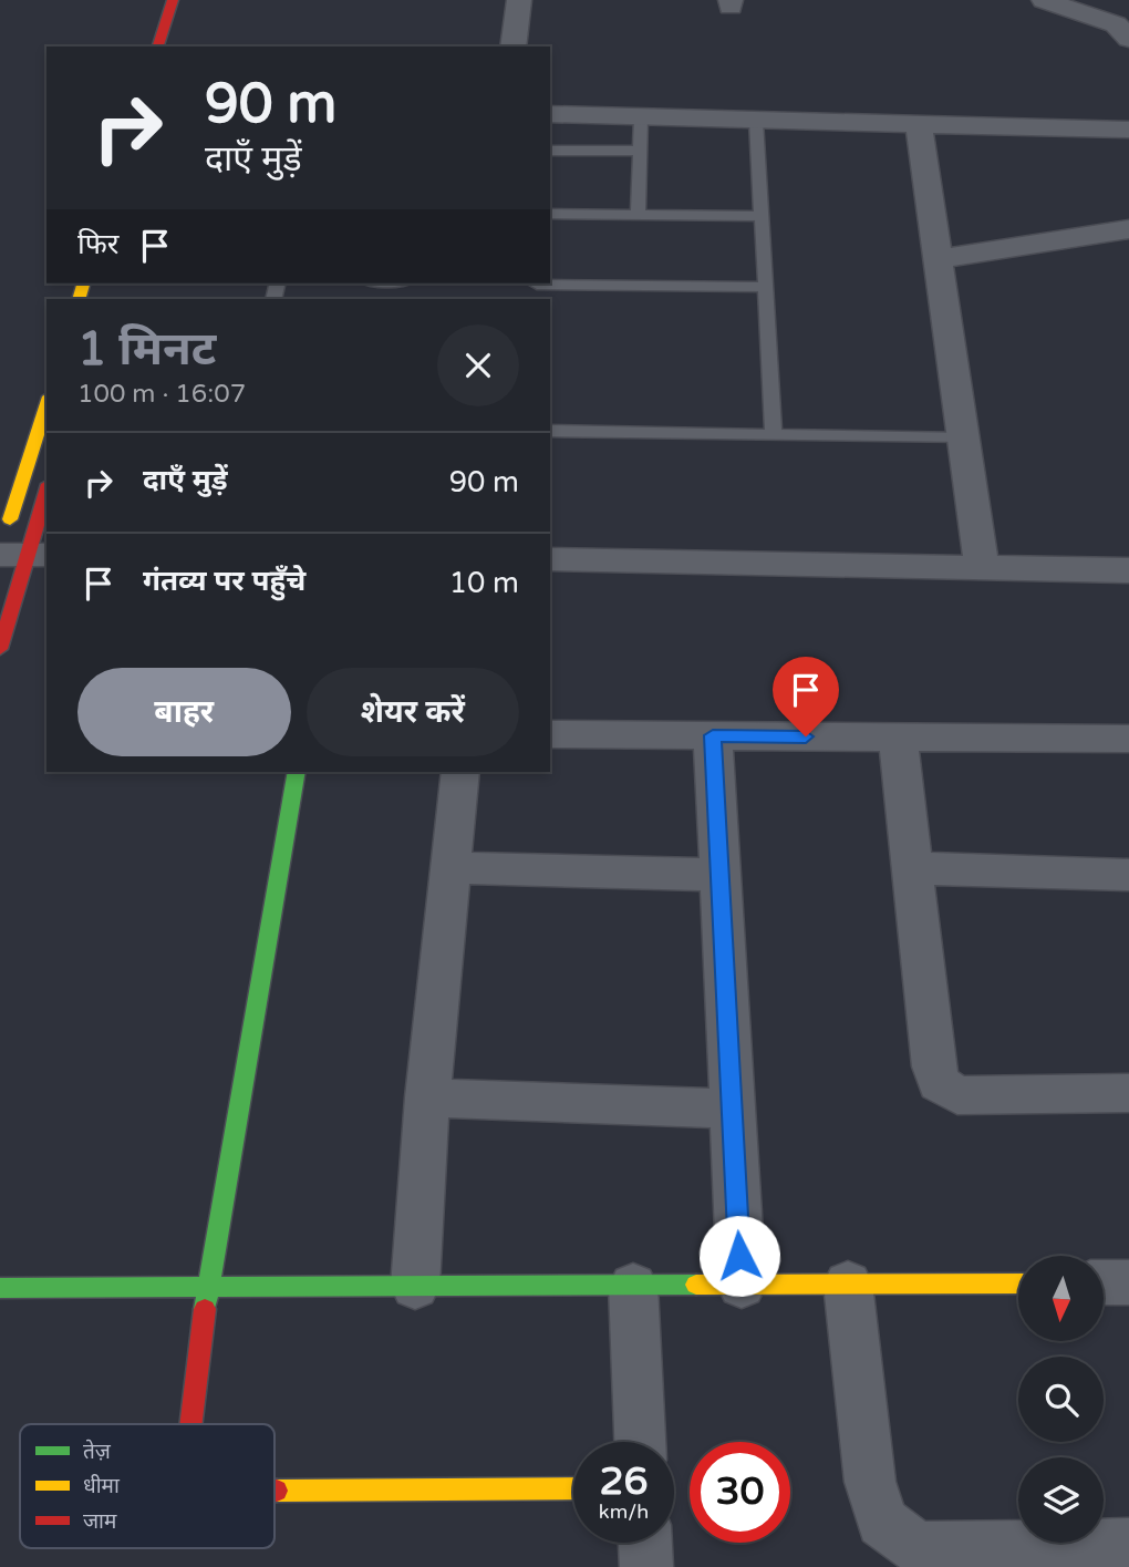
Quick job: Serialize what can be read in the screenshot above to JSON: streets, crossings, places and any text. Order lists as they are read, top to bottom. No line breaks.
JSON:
{"legend":["तेज़","धीमा","जाम"],"north":"bottom","page":{"turn":["90 m","दाएँ मुड़ें"],"then":"फिर","heading":["1 मिनट","100 m · 16:07"],"list":[{"name":"दाएँ मुड़ें","value":"90 m"},{"name":"गंतव्य पर पहुँचे","value":"10 m"}],"buttons":["बाहर","शेयर करें"],"speed":"26 km/h","limit":"30"}}
